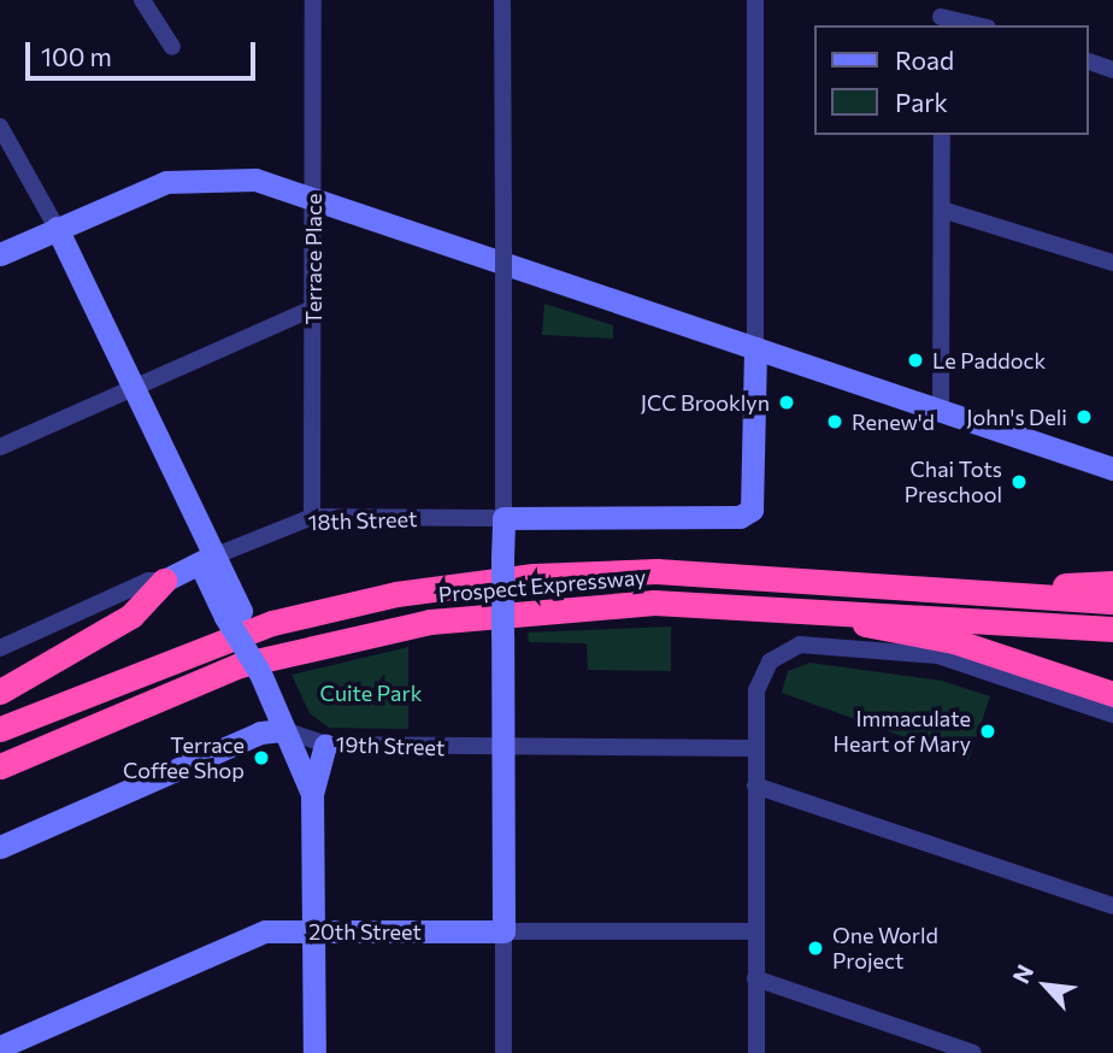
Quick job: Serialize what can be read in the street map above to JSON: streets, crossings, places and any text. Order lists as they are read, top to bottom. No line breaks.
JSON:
{"streets":{"highway":["Prospect Expressway"],"street":["Terrace Place","18th Street","19th Street","20th Street"]},"crossings":[["Terrace Place","18th Street"]],"parks":["Cuite Park"],"places":["Le Paddock","JCC Brooklyn","John's Deli","Renew'd","Chai Tots Preschool","Immaculate Heart of Mary","Terrace Coffee Shop","One World Project"],"legend":["Road","Park"],"scale_bar":"100 m","north":"top left"}
